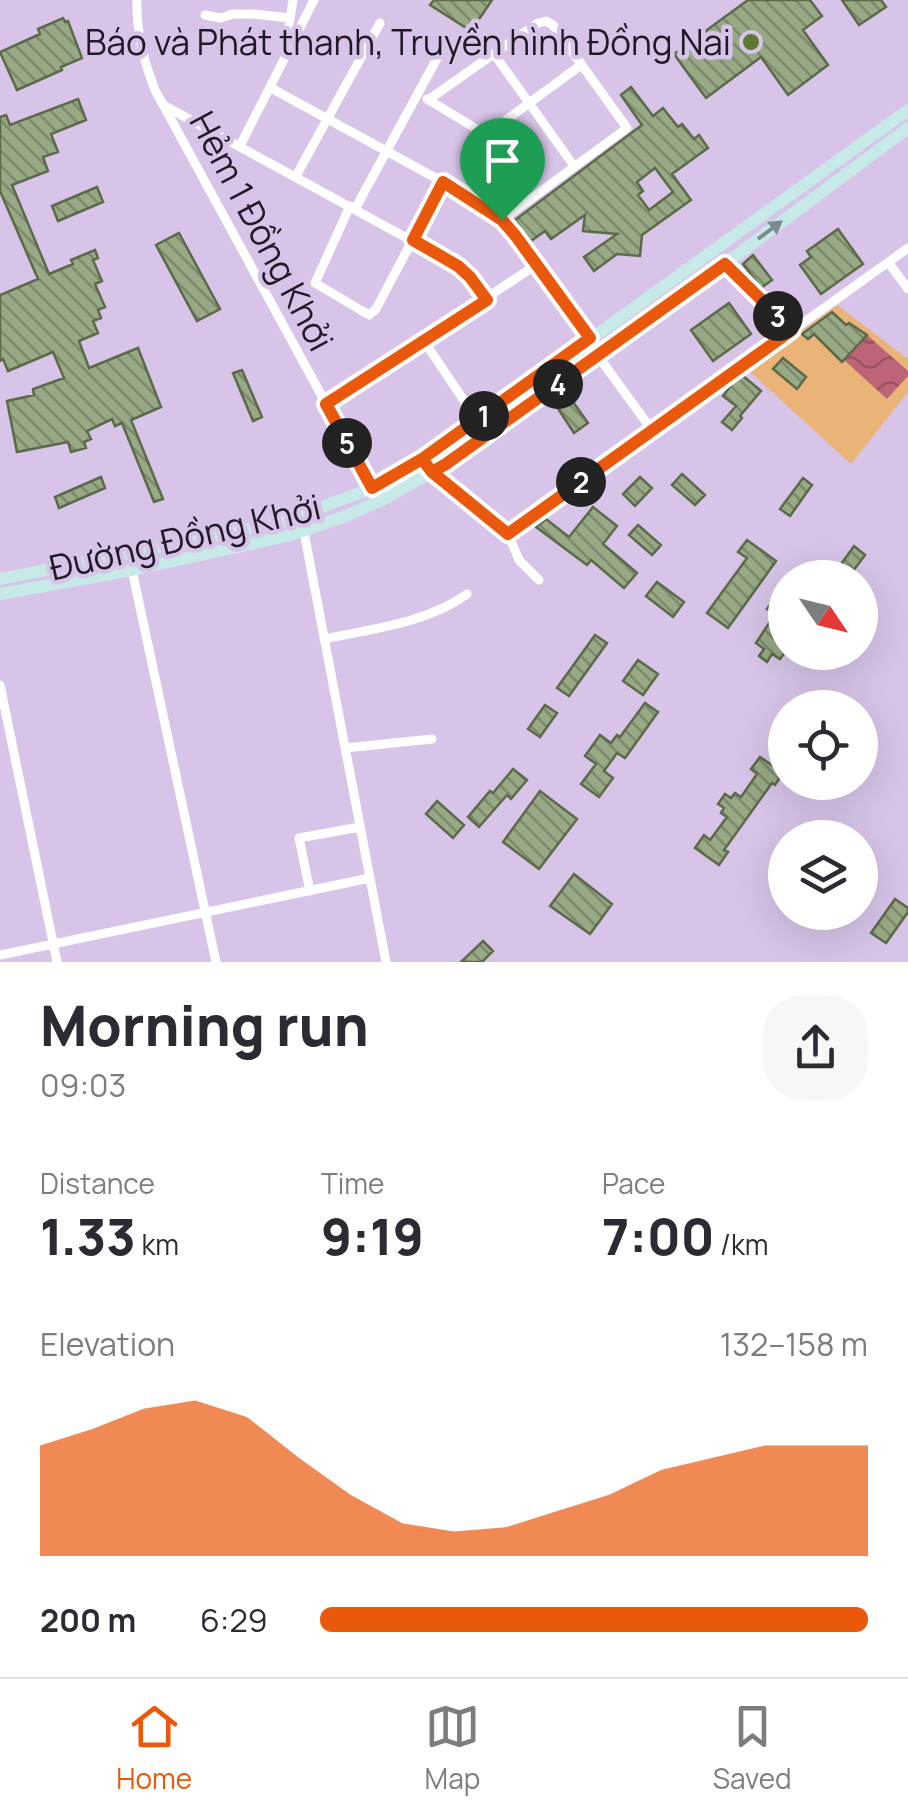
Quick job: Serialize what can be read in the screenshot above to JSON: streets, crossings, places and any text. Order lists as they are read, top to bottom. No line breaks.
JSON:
{"streets":{"main road":["Đường Đồng Khởi"],"street":["Hẻm 1 Đồng Khởi"]},"crossings":[["Hẻm 1 Đồng Khởi","Đường Đồng Khởi"]],"places":["Báo và Phát thanh, Truyền hình Đồng Nai"],"north":"bottom right","page":{"pins":["3","4","1","5","2"],"heading":["Morning run","09:03"],"stats":[["Distance","1.33 km"],["Time","9:19"],["Pace","7:00 /km"]],"chart":["Elevation","132–158 m"],"list":[{"name":"200 m","note":"6:29"}],"tabs":["Home","Map","Saved"]}}
